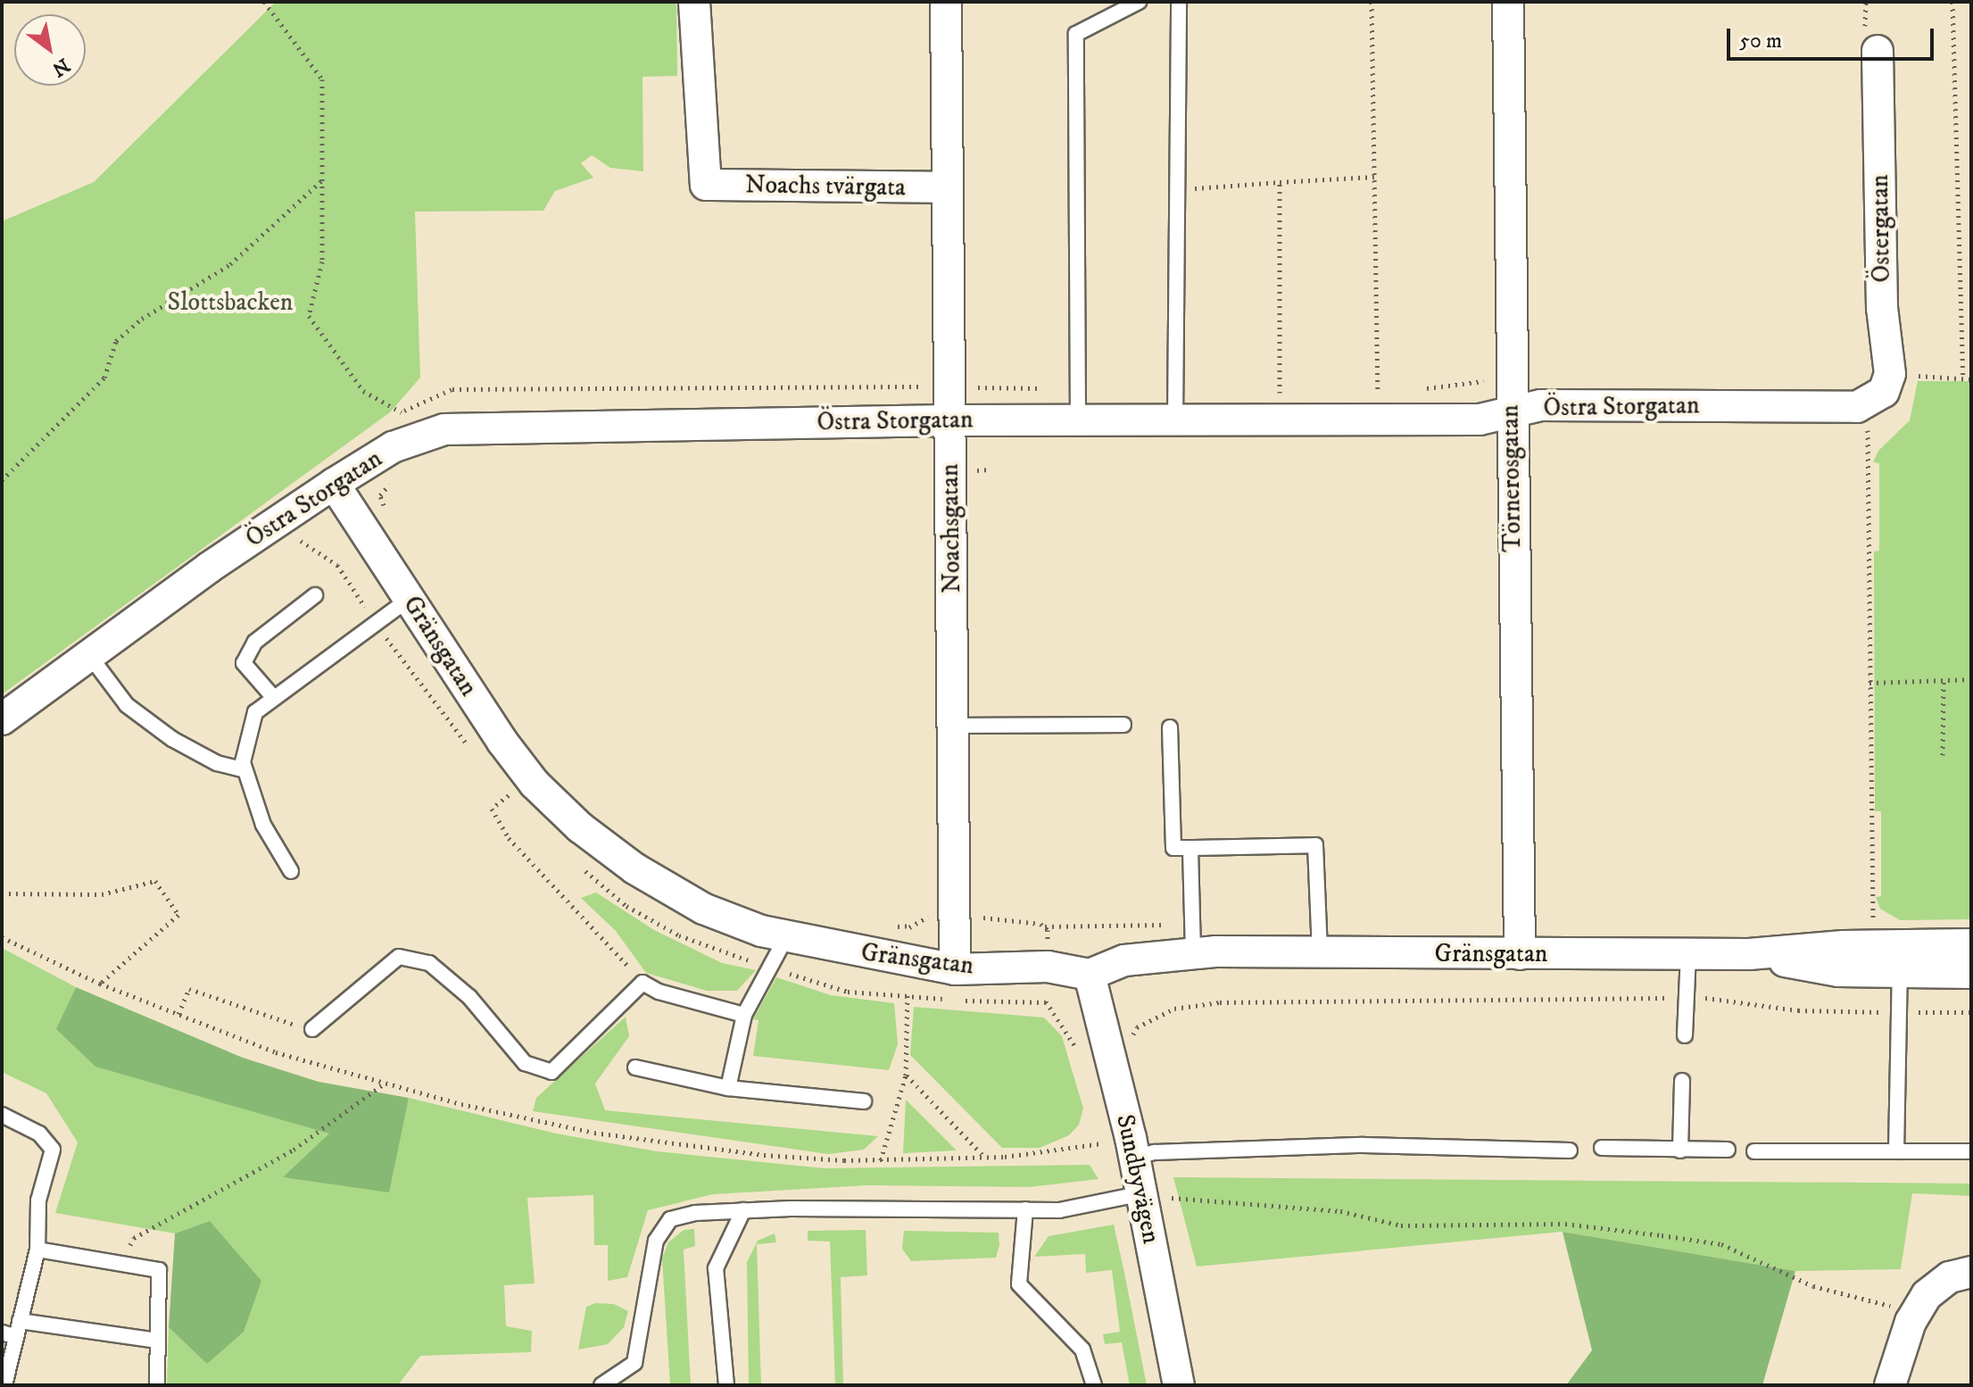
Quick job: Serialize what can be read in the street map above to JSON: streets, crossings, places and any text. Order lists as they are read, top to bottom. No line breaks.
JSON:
{"streets":{"street":["Noachs tvärgata","Östergatan","Östra Storgatan","Törnerosgatan","Noachsgatan","Gränsgatan","Sundbyvägen"]},"crossings":[["Noachs tvärgata","Noachsgatan"],["Östergatan","Östra Storgatan"],["Östra Storgatan","Törnerosgatan"],["Östra Storgatan","Noachsgatan"],["Östra Storgatan","Gränsgatan"],["Törnerosgatan","Gränsgatan"],["Noachsgatan","Gränsgatan"],["Gränsgatan","Sundbyvägen"]],"parks":["Slottsbacken"],"scale_bar":"50 m","north":"bottom right"}
